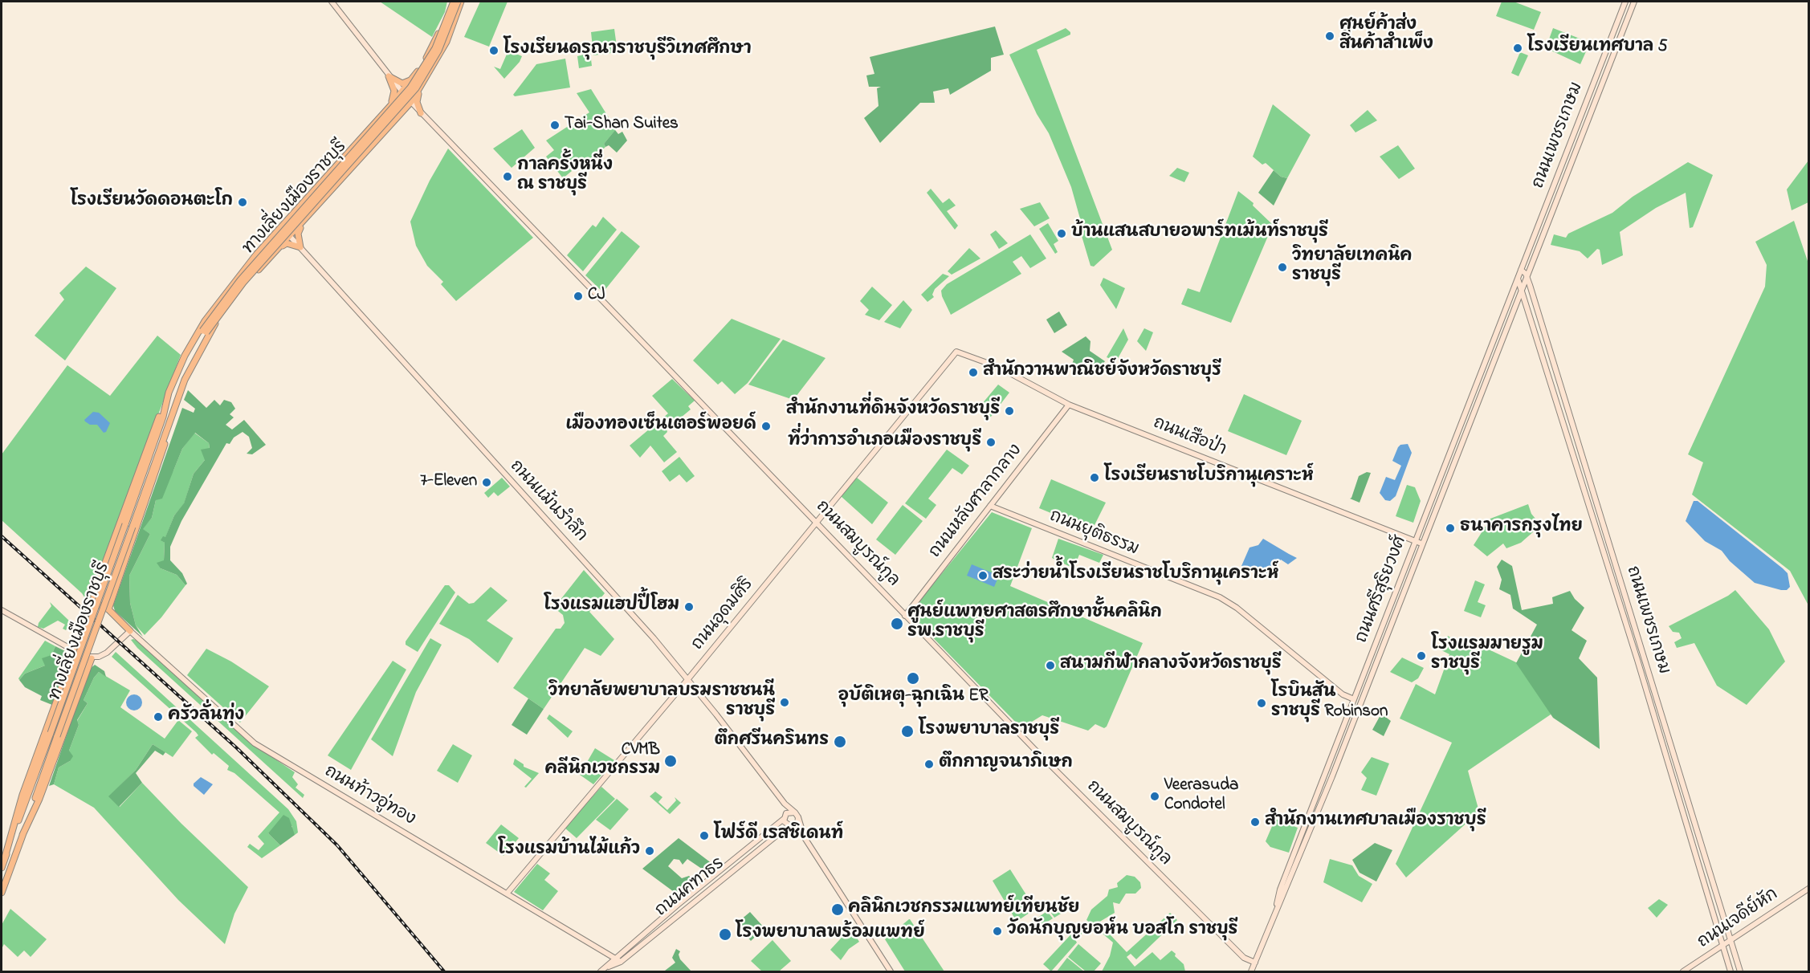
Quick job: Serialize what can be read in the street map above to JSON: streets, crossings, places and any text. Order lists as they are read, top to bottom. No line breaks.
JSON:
{"streets":{"main road":["ทางเลี่ยงเมืองราชบุรี"],"street":["ถนนเพชรเกษม","ถนนเสือป่า","ถนนแม้นรำลึก","ถนนหลังศาลากลาง","ถนนยุติธรรม","ถนนสมบูรณ์กูล","ถนนศรีสุริยวงศ์","ถนนอุดมศิริ","ถนนท้าวอู่ทอง","ถนนคฑาธร","ถนนเจดีย์หัก"]},"crossings":[["ถนนเพชรเกษม","ถนนศรีสุริยวงศ์"],["ถนนเพชรเกษม","ถนนเจดีย์หัก"],["ทางเลี่ยงเมืองราชบุรี","ถนนแม้นรำลึก"],["ทางเลี่ยงเมืองราชบุรี","ถนนสมบูรณ์กูล"],["ถนนเสือป่า","ถนนหลังศาลากลาง"],["ถนนเสือป่า","ถนนศรีสุริยวงศ์"],["ถนนเสือป่า","ถนนอุดมศิริ"],["ถนนแม้นรำลึก","ถนนอุดมศิริ"],["ถนนแม้นรำลึก","ถนนคฑาธร"],["ถนนหลังศาลากลาง","ถนนยุติธรรม"],["ถนนหลังศาลากลาง","ถนนสมบูรณ์กูล"],["ถนนยุติธรรม","ถนนศรีสุริยวงศ์"],["ถนนสมบูรณ์กูล","ถนนศรีสุริยวงศ์"],["ถนนสมบูรณ์กูล","ถนนอุดมศิริ"],["ถนนอุดมศิริ","ถนนท้าวอู่ทอง"],["ถนนท้าวอู่ทอง","ถนนคฑาธร"]],"places":["ศูนย์ค้าส่ง สินค้าสำเพ็ง","โรงเรียนเทศบาล 5","โรงเรียนดรุณาราชบุรีวิเทศศึกษา","Tai-Shan Suites","กาลครั้งหนึ่ง ณ ราชบุรี","โรงเรียนวัดดอนตะโก","บ้านแสนสบายอพาร์ทเม้นท์ราชบุรี","วิทยาลัยเทคนิค ราชบุรี","CJ","สำนักวานพาณิชย์จังหวัดราชบุรี","สำนักงานที่ดินจังหวัดราชบุรี","เมืองทองเซ็นเตอร์พอยด์","ที่ว่าการอำเภอเมืองราชบุรี","โรงเรียนราชโบริกานุเคราะห์","7-Eleven","ธนาคารกรุงไทย","สระว่ายน้ำโรงเรียนราชโบริกานุเคราะห์","โรงแรมแฮปปี้โฮม","ศูนย์แพทยศาสตรศึกษาชั้นคลินิก รพ.ราชบุรี","โรงแรมมายรูม ราชบุรี","สนามกีฬากลางจังหวัดราชบุรี","อุบัติเหตุ-ฉุกเฉิน ER","วิทยาลัยพยาบาลบรมราชชนนี ราชบุรี","โรบินสัน ราชบุรี Robinson","ครัวลั่นทุ่ง","โรงพยาบาลราชบุรี","ตึกศรีนครินทร","CVMB คลีนิกเวชกรรม","ตึกกาญจนาภิเษก","Veerasuda Condotel","สำนักงานเทศบาลเมืองราชบุรี","โฟร์ดี เรสซิเดนท์","โรงแรมบ้านไม้แก้ว","คลินิกเวชกรรมแพทย์เทียนชัย","วัดนักบุญยอห์น บอสโก ราชบุรี","โรงพยาบาลพร้อมแพทย์"]}
